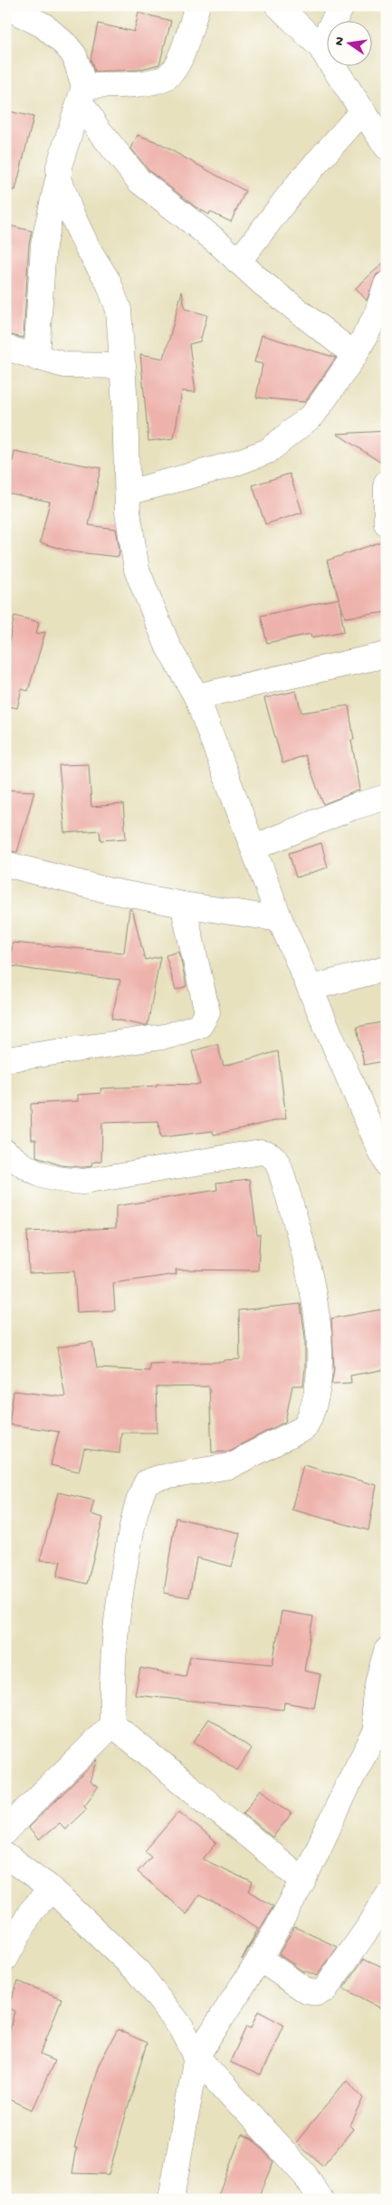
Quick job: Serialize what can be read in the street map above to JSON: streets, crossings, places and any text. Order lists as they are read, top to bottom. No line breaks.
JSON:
{"north":"left"}
